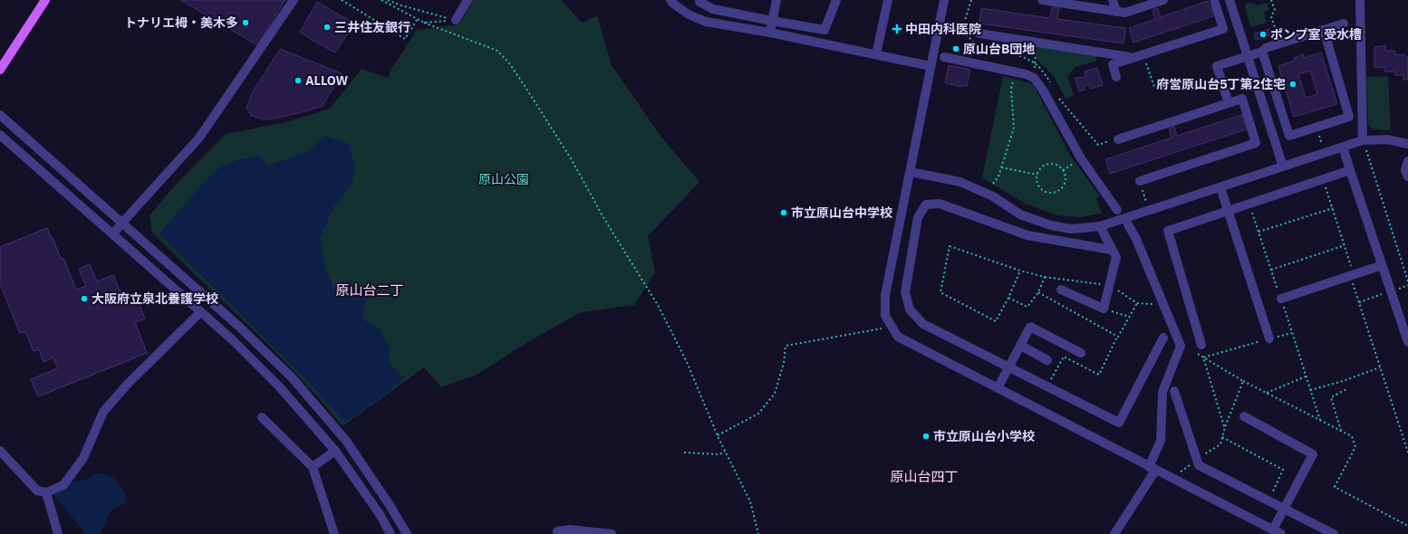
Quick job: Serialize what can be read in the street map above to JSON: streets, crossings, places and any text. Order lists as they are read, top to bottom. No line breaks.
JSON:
{"districts":["原山台二丁","原山台四丁"],"parks":["原山公園"],"places":{"other":["トナリエ栂・美木多","三井住友銀行","ポンプ室 受水槽","原山台B団地","ALLOW","府営原山台5丁第2住宅","市立原山台中学校","大阪府立泉北養護学校","市立原山台小学校"],"health":["中田内科医院"]}}
